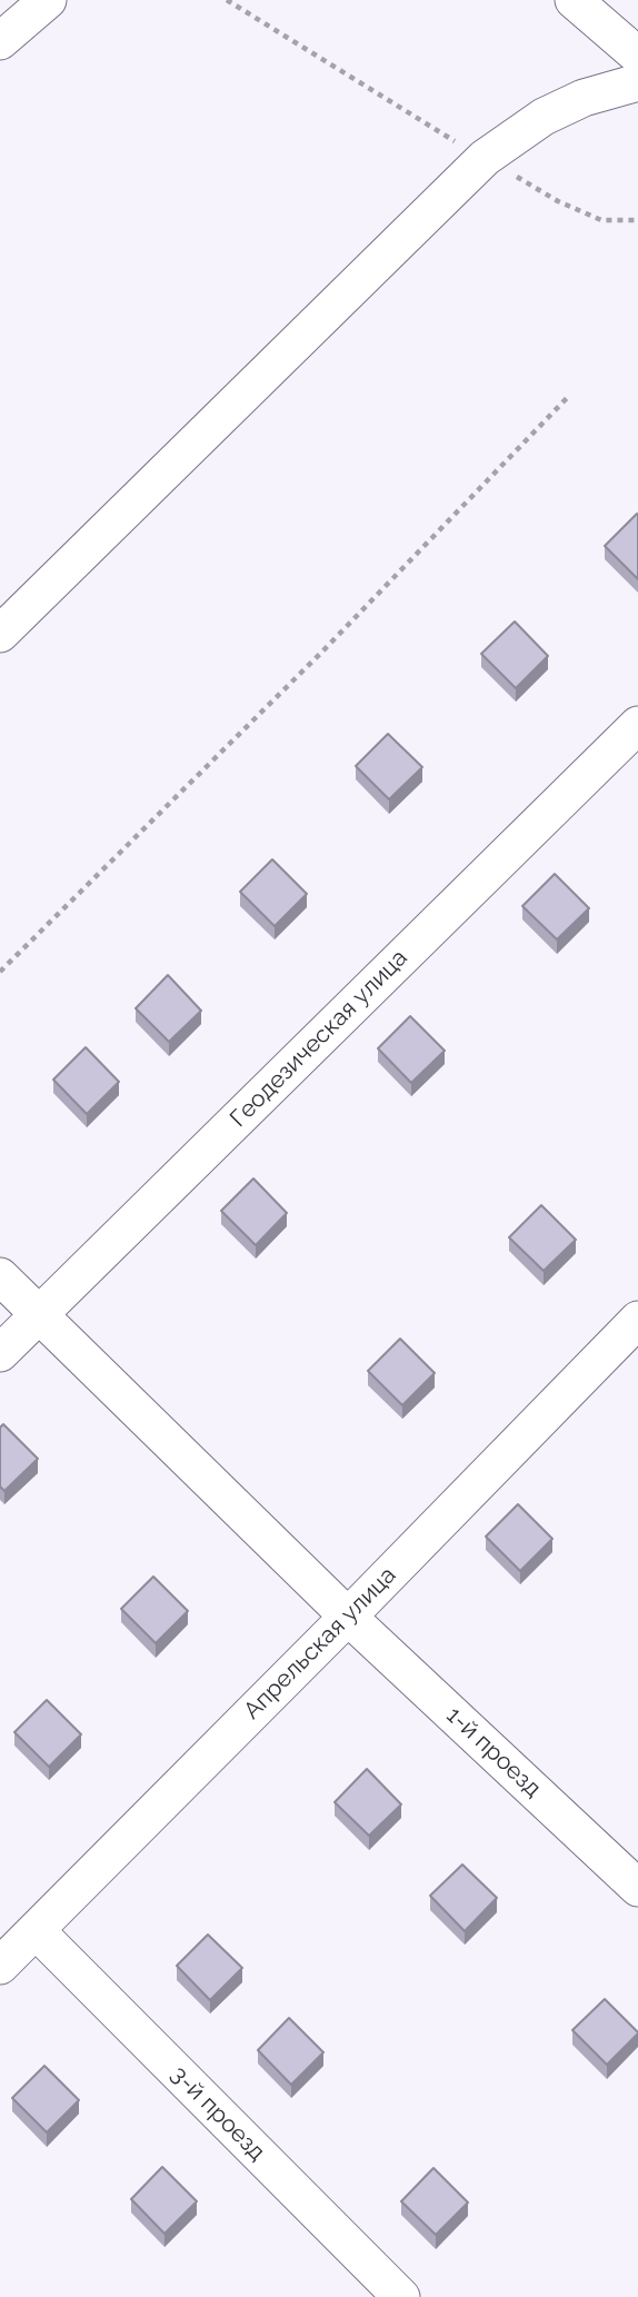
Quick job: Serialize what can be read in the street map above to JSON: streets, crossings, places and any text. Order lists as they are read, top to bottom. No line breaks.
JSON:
{"streets":{"street":["Геодезическая улица","Апрельская улица","1-й проезд","3-й проезд"]},"crossings":[["Геодезическая улица","1-й проезд"],["Апрельская улица","1-й проезд"],["Апрельская улица","3-й проезд"]]}
